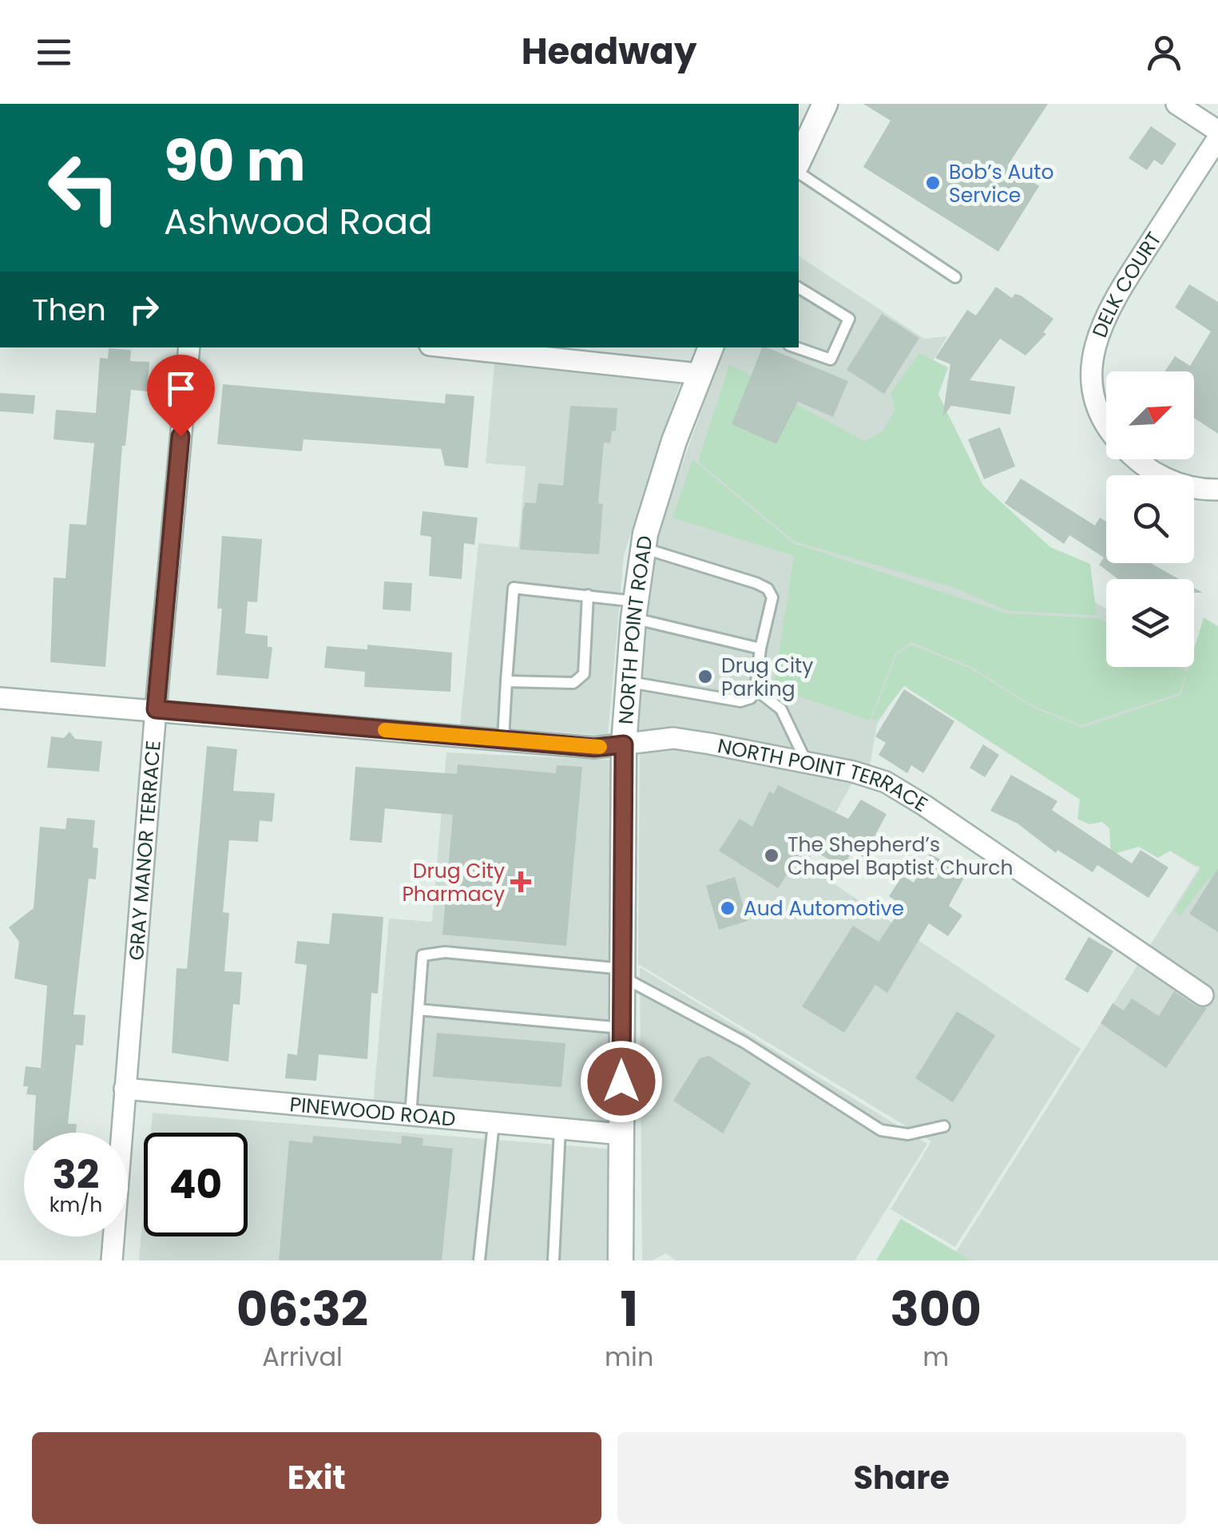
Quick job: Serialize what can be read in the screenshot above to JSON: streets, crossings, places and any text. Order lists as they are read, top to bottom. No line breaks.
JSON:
{"streets":{"street":["DELK COURT","NORTH POINT ROAD","NORTH POINT TERRACE","GRAY MANOR TERRACE","PINEWOOD ROAD"]},"crossings":[["NORTH POINT ROAD","NORTH POINT TERRACE"],["NORTH POINT ROAD","PINEWOOD ROAD"],["NORTH POINT TERRACE","GRAY MANOR TERRACE"],["GRAY MANOR TERRACE","PINEWOOD ROAD"]],"places":{"other":["Bob’s Auto Service","Drug City Parking","The Shepherd’s Chapel Baptist Church","Aud Automotive"],"health":["Drug City Pharmacy"]},"north":"top right","page":{"header":"Headway","turn":["90 m","Ashwood Road"],"then":"Then","speed":"32 km/h","limit":"40","eta":["06:32","Arrival","1","min","300","m"],"buttons":["Exit","Share"]}}
